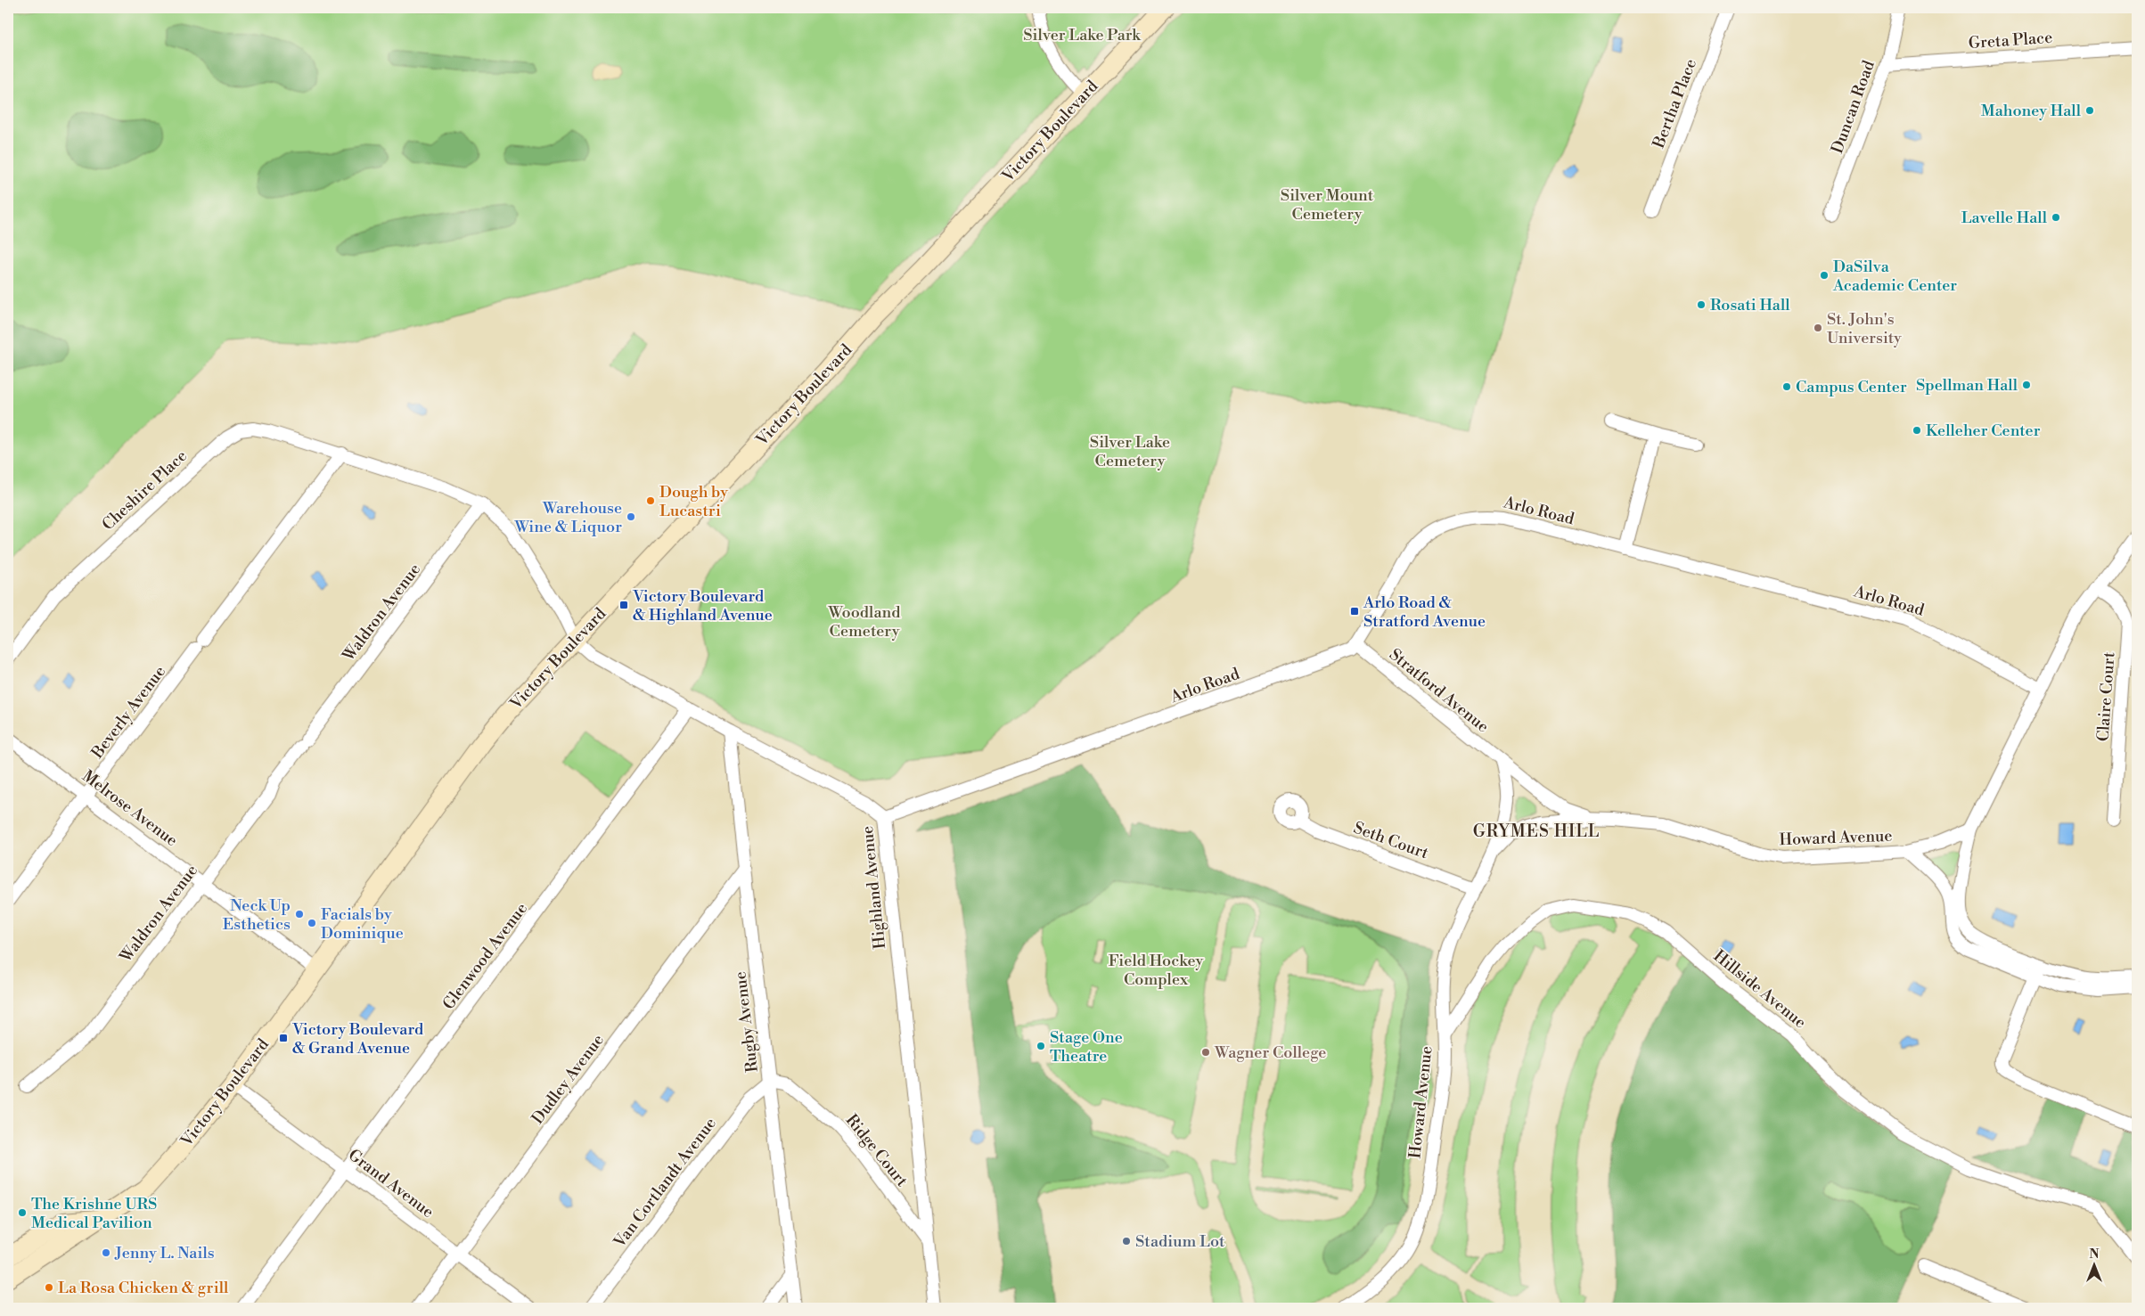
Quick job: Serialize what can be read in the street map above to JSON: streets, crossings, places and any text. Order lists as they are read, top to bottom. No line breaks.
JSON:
{"streets":{"main road":["Victory Boulevard"],"street":["Greta Place","Bertha Place","Duncan Road","Cheshire Place","Arlo Road","Waldron Avenue","Stratford Avenue","Claire Court","Beverly Avenue","Melrose Avenue","Howard Avenue","Seth Court","Highland Avenue","Glenwood Avenue","Hillside Avenue","Rugby Avenue","Dudley Avenue","Ridge Court","Van Cortlandt Avenue","Grand Avenue"]},"crossings":[["Greta Place","Duncan Road"],["Victory Boulevard","Cheshire Place"],["Victory Boulevard","Melrose Avenue"],["Victory Boulevard","Highland Avenue"],["Victory Boulevard","Grand Avenue"],["Cheshire Place","Waldron Avenue"],["Cheshire Place","Beverly Avenue"],["Cheshire Place","Highland Avenue"],["Arlo Road","Stratford Avenue"],["Arlo Road","Highland Avenue"],["Waldron Avenue","Melrose Avenue"],["Stratford Avenue","Howard Avenue"],["Beverly Avenue","Melrose Avenue"],["Howard Avenue","Seth Court"],["Howard Avenue","Hillside Avenue"],["Highland Avenue","Glenwood Avenue"],["Highland Avenue","Rugby Avenue"],["Highland Avenue","Ridge Court"],["Glenwood Avenue","Grand Avenue"],["Rugby Avenue","Dudley Avenue"],["Rugby Avenue","Ridge Court"],["Rugby Avenue","Van Cortlandt Avenue"],["Dudley Avenue","Grand Avenue"],["Ridge Court","Van Cortlandt Avenue"]],"districts":["GRYMES HILL"],"parks":["Silver Lake Park","Silver Mount Cemetery","Silver Lake Cemetery","Woodland Cemetery","Field Hockey Complex"],"places":{"other":["Mahoney Hall","Lavelle Hall","DaSilva Academic Center","Rosati Hall","St. John's University","Spellman Hall","Campus Center","Kelleher Center","Dough by Lucastri","Warehouse Wine & Liquor","Neck Up Esthetics","Facials by Dominique","Stage One Theatre","Wagner College","The Krishne URS Medical Pavilion","Stadium Lot","Jenny L. Nails","La Rosa Chicken & grill"],"transit":["Victory Boulevard & Highland Avenue","Arlo Road & Stratford Avenue","Victory Boulevard & Grand Avenue"]},"north":"top"}
